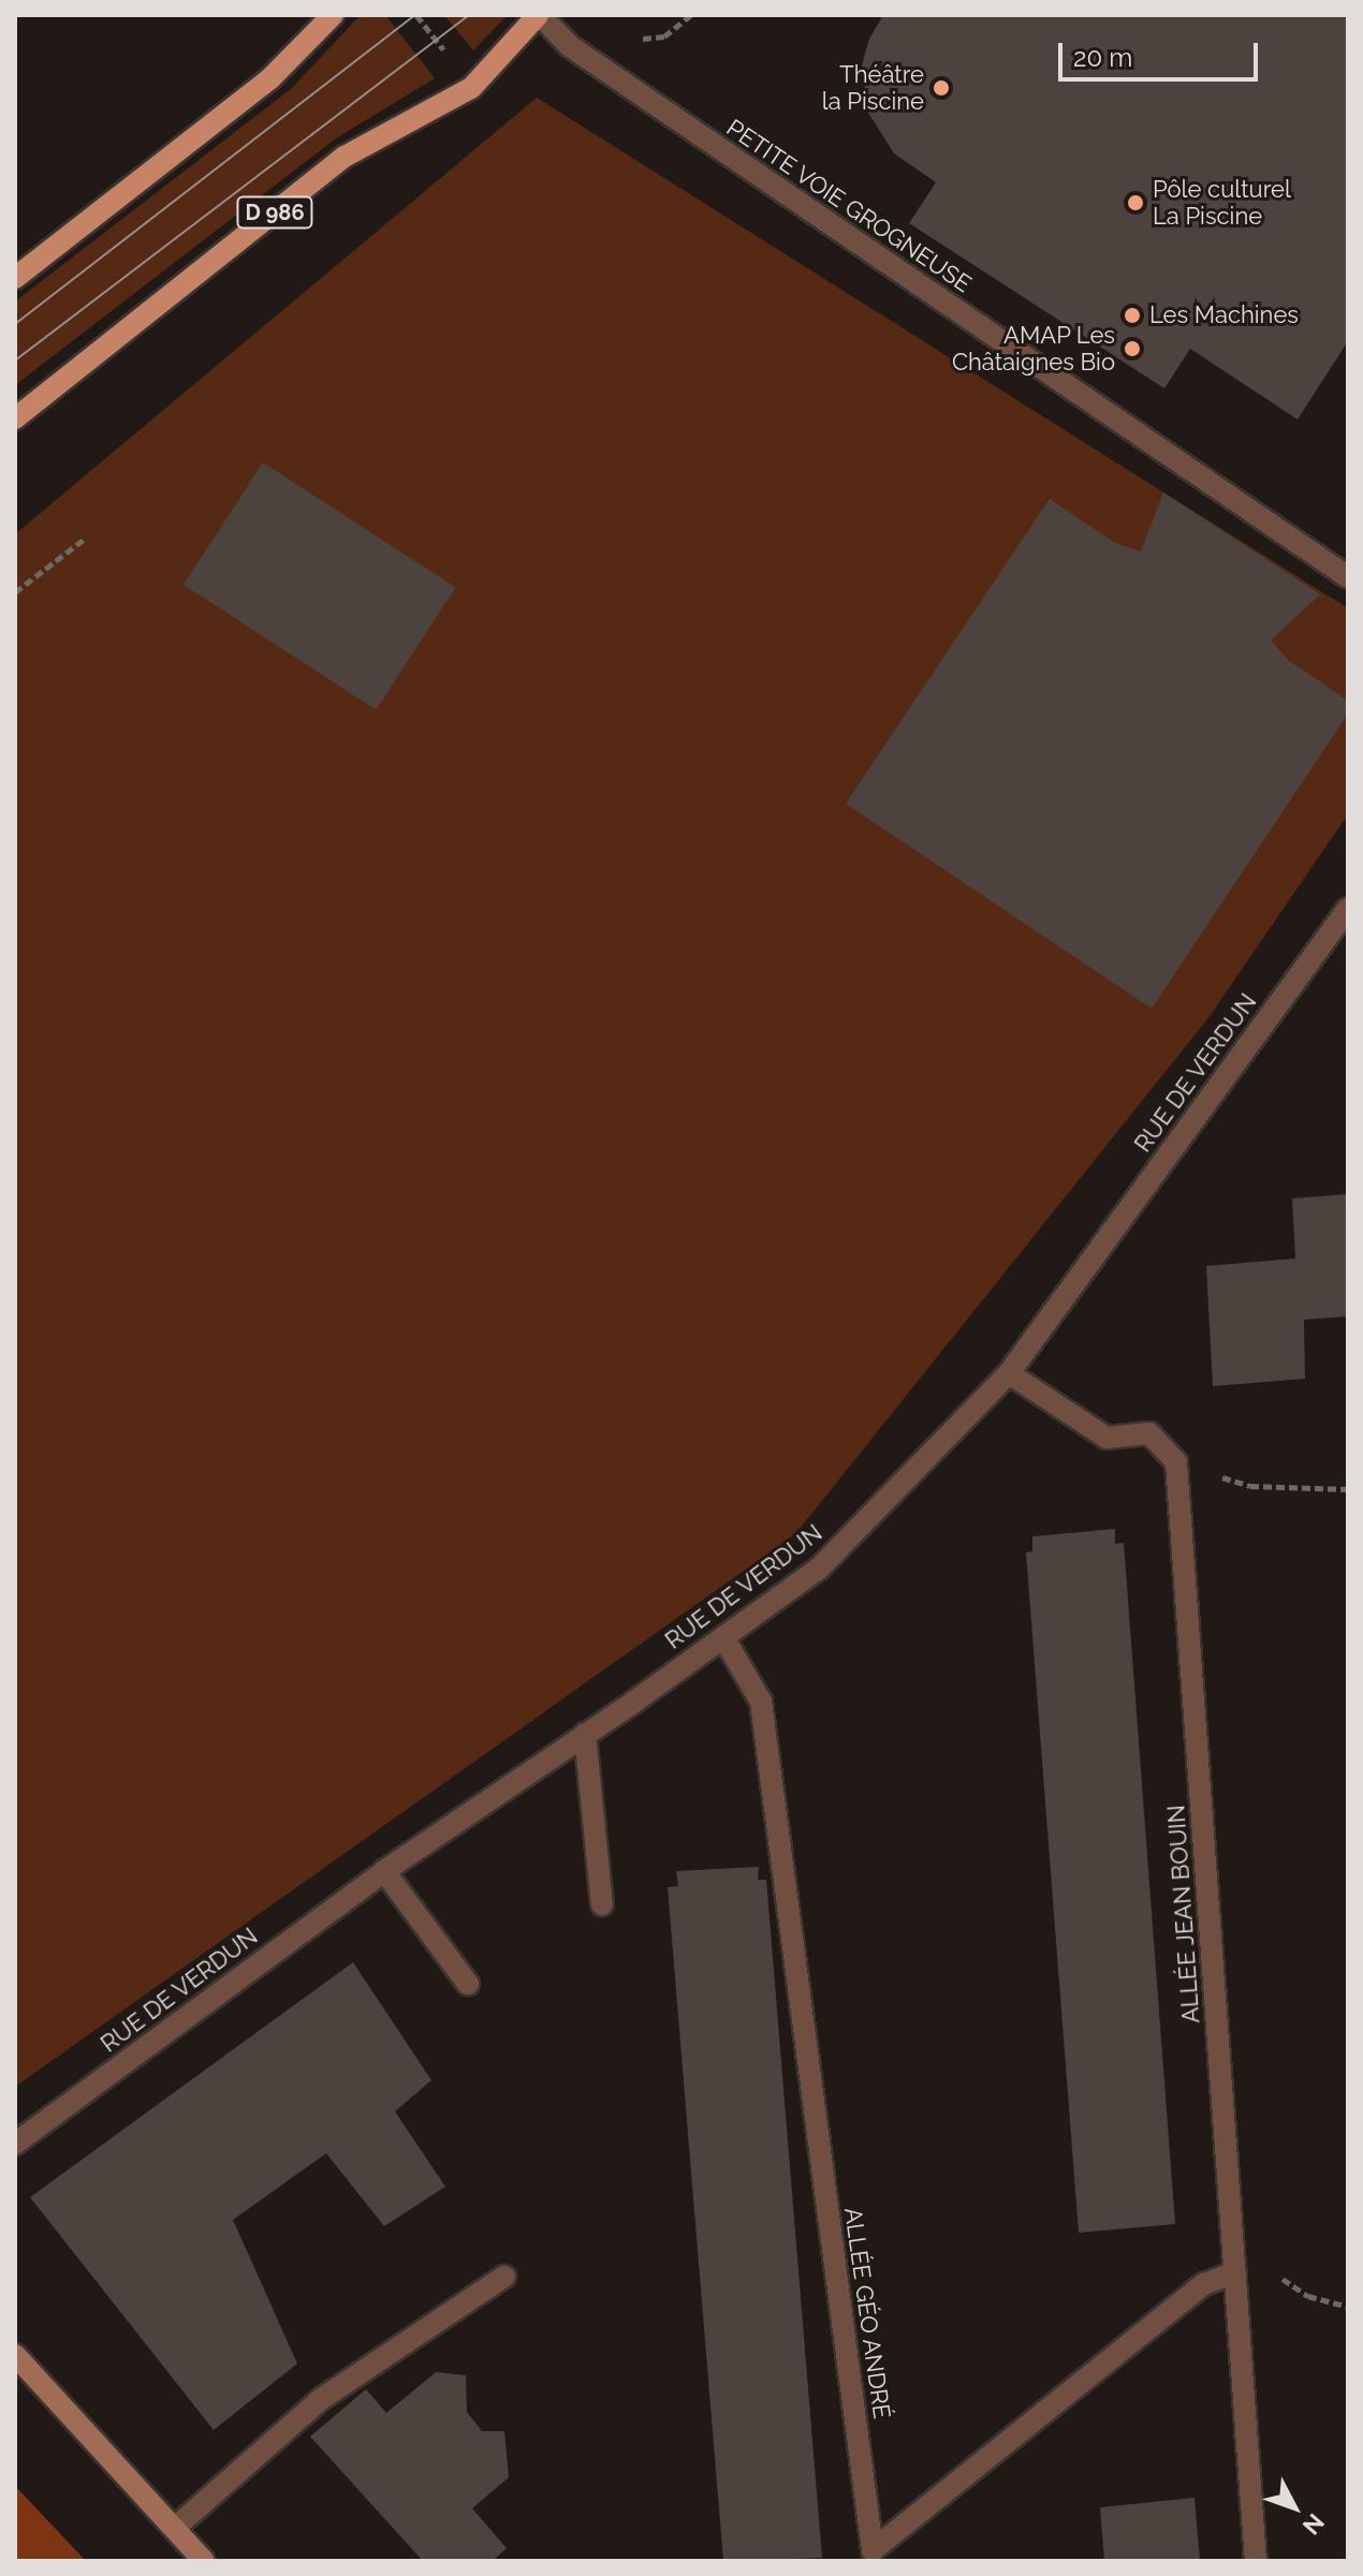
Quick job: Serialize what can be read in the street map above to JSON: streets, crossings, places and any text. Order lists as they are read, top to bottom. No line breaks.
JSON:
{"streets":{"main road":["D 986"],"street":["PETITE VOIE GROGNEUSE","RUE DE VERDUN","ALLÉE JEAN BOUIN","ALLÉE GÉO ANDRÉ"]},"crossings":[["PETITE VOIE GROGNEUSE","D 986"],["RUE DE VERDUN","ALLÉE GÉO ANDRÉ"],["ALLÉE JEAN BOUIN","ALLÉE GÉO ANDRÉ"]],"places":["Théâtre la Piscine","Pôle culturel La Piscine","Les Machines","AMAP Les Châtaignes Bio"],"scale_bar":"20 m","north":"bottom right"}
